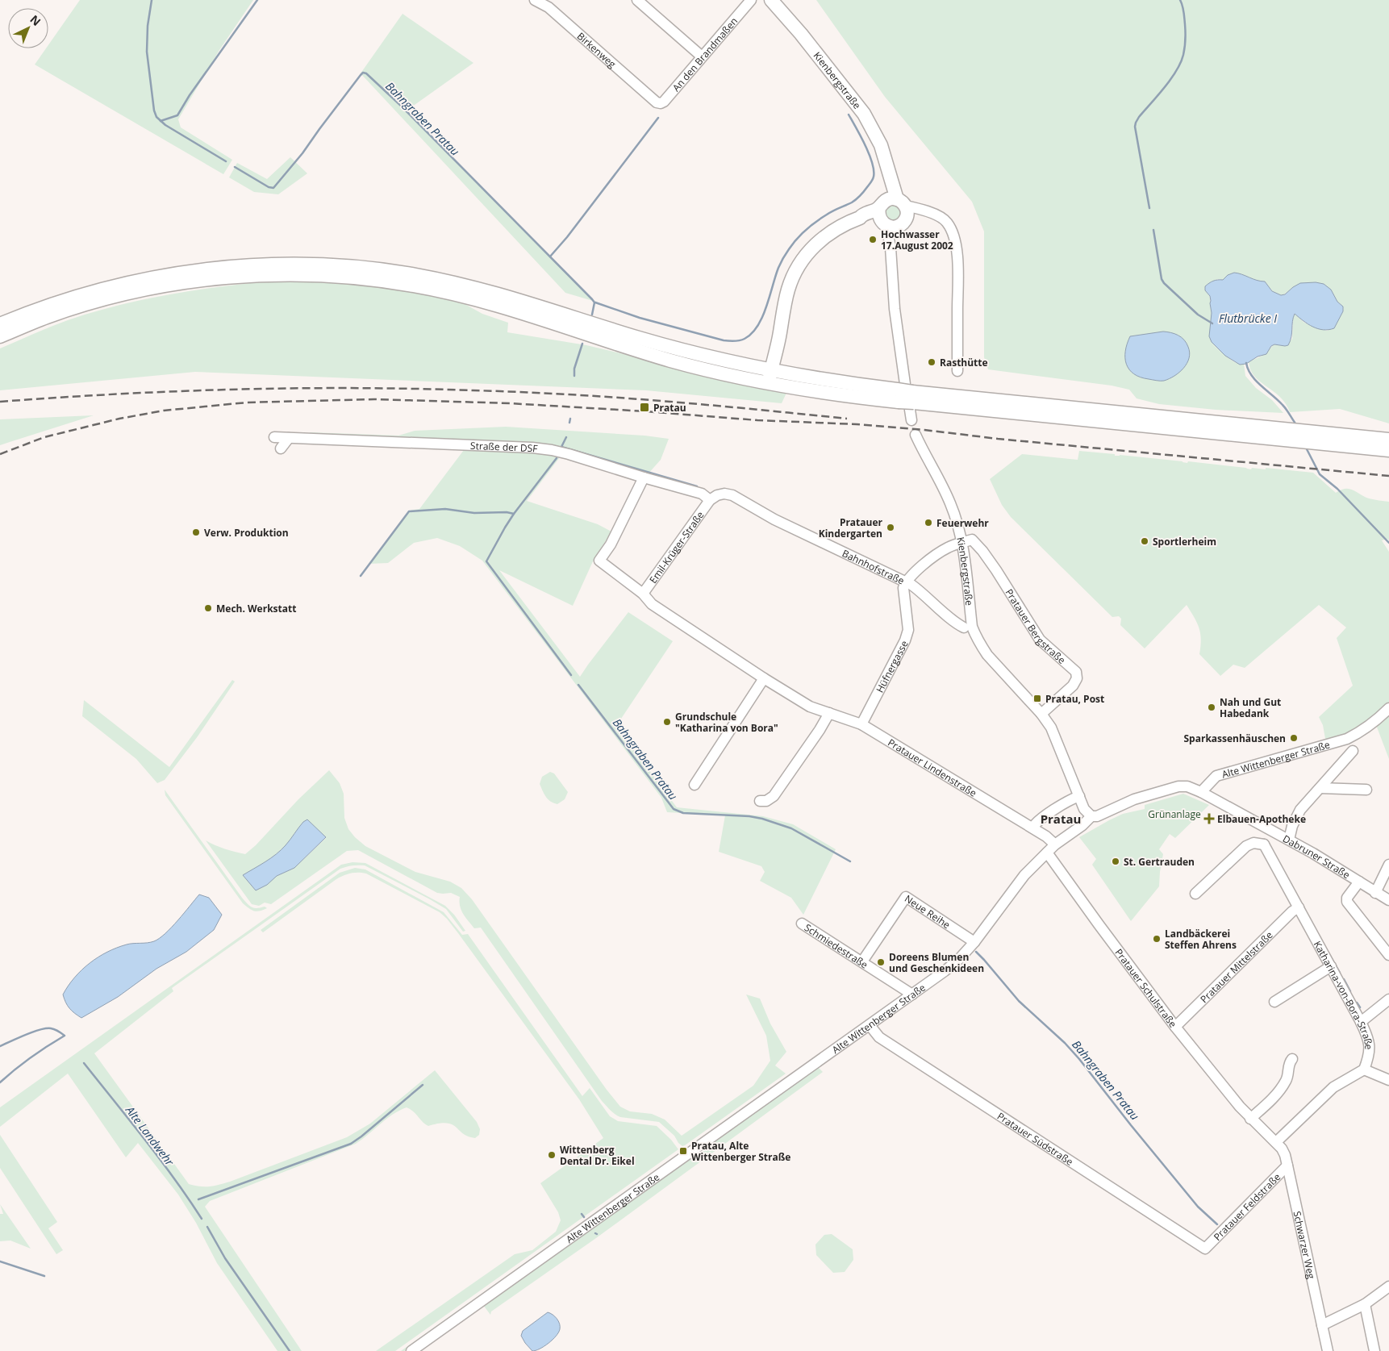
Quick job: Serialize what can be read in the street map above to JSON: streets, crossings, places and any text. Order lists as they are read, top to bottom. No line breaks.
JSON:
{"streets":{"main road":["Kienbergstraße"],"street":["Birkenweg","An den Brandmaßen","Straße der DSF","Emil-Krüger-Straße","Bahnhofstraße","Pratauer Bergstraße","Hüfnergasse","Alte Wittenberger Straße","Pratauer Lindenstraße","Dabruner Straße","Neue Reihe","Schmiedestraße","Pratauer Mittelstraße","Pratauer Schulstraße","Katharina-von-Bora-Straße","Pratauer Südstraße","Pratauer Feldstraße","Schwarzer Weg"]},"crossings":[["Birkenweg","An den Brandmaßen"],["Kienbergstraße","Pratauer Bergstraße"],["Straße der DSF","Emil-Krüger-Straße"],["Straße der DSF","Bahnhofstraße"],["Straße der DSF","Pratauer Lindenstraße"],["Emil-Krüger-Straße","Bahnhofstraße"],["Emil-Krüger-Straße","Pratauer Lindenstraße"],["Bahnhofstraße","Hüfnergasse"],["Hüfnergasse","Pratauer Lindenstraße"],["Alte Wittenberger Straße","Pratauer Lindenstraße"],["Alte Wittenberger Straße","Dabruner Straße"],["Alte Wittenberger Straße","Neue Reihe"],["Alte Wittenberger Straße","Schmiedestraße"],["Alte Wittenberger Straße","Pratauer Schulstraße"],["Alte Wittenberger Straße","Pratauer Südstraße"],["Neue Reihe","Schmiedestraße"],["Pratauer Mittelstraße","Pratauer Schulstraße"],["Pratauer Mittelstraße","Katharina-von-Bora-Straße"],["Pratauer Schulstraße","Schwarzer Weg"],["Pratauer Südstraße","Pratauer Feldstraße"],["Pratauer Feldstraße","Schwarzer Weg"]],"districts":["Pratau"],"water":["Bahngraben Pratau","Flutbrücke I","Alte Landwehr"],"parks":["Grünanlage"],"places":{"other":["Hochwasser 17.August 2002","Rasthütte","Feuerwehr","Pratauer Kindergarten","Verw. Produktion","Sportlerheim","Mech. Werkstatt","Nah und Gut Habedank","Grundschule \"Katharina von Bora\"","Sparkassenhäuschen","St. Gertrauden","Landbäckerei Steffen Ahrens","Doreens Blumen und Geschenkideen","Wittenberg Dental Dr. Eikel"],"transit":["Pratau","Pratau, Post","Pratau, Alte Wittenberger Straße"],"health":["Elbauen-Apotheke"]},"north":"top right"}
